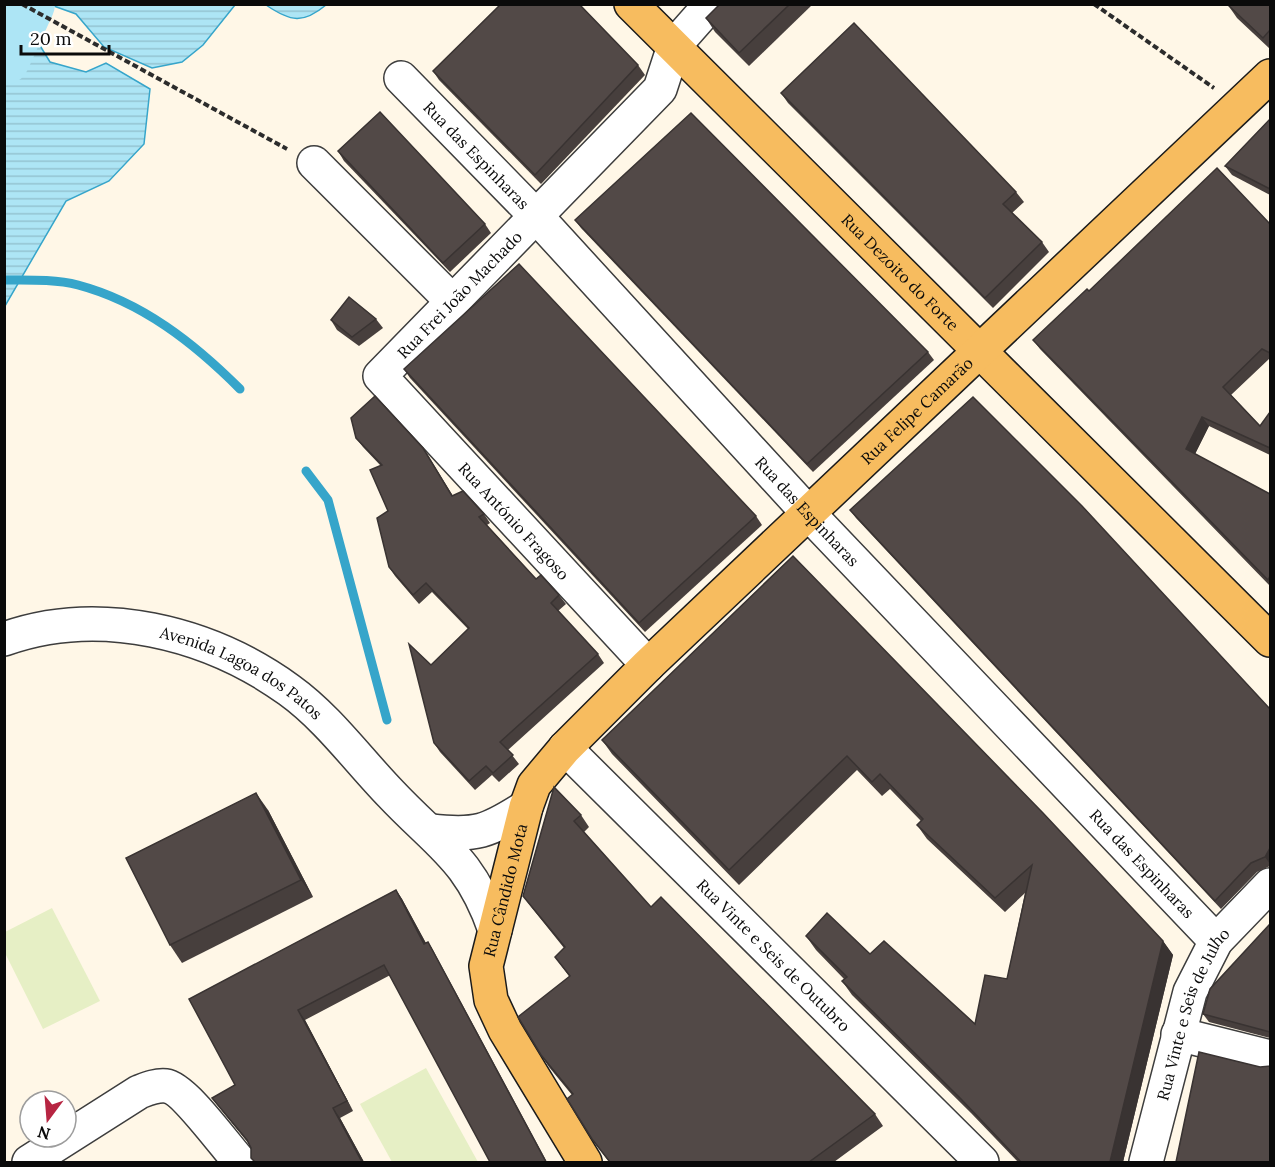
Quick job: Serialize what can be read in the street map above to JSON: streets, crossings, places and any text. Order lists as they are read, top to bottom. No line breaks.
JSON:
{"streets":{"main road":["Rua Dezoito do Forte","Rua Felipe Camarão","Rua Cândido Mota"],"street":["Rua das Espinharas","Rua Frei João Machado","Rua António Fragoso","Avenida Lagoa dos Patos","Rua Vinte e Seis de Outubro","Rua Vinte e Seis de Julho"]},"crossings":[["Rua das Espinharas","Rua Frei João Machado"],["Rua das Espinharas","Rua Felipe Camarão"],["Rua das Espinharas","Rua Vinte e Seis de Julho"],["Rua Dezoito do Forte","Rua Frei João Machado"],["Rua Dezoito do Forte","Rua Felipe Camarão"],["Rua Frei João Machado","Rua António Fragoso"],["Rua Felipe Camarão","Rua António Fragoso"],["Rua Felipe Camarão","Rua Cândido Mota"],["Rua Felipe Camarão","Rua Vinte e Seis de Outubro"],["Avenida Lagoa dos Patos","Rua Cândido Mota"],["Rua Cândido Mota","Rua Vinte e Seis de Outubro"]],"scale_bar":"20 m","north":"bottom"}
